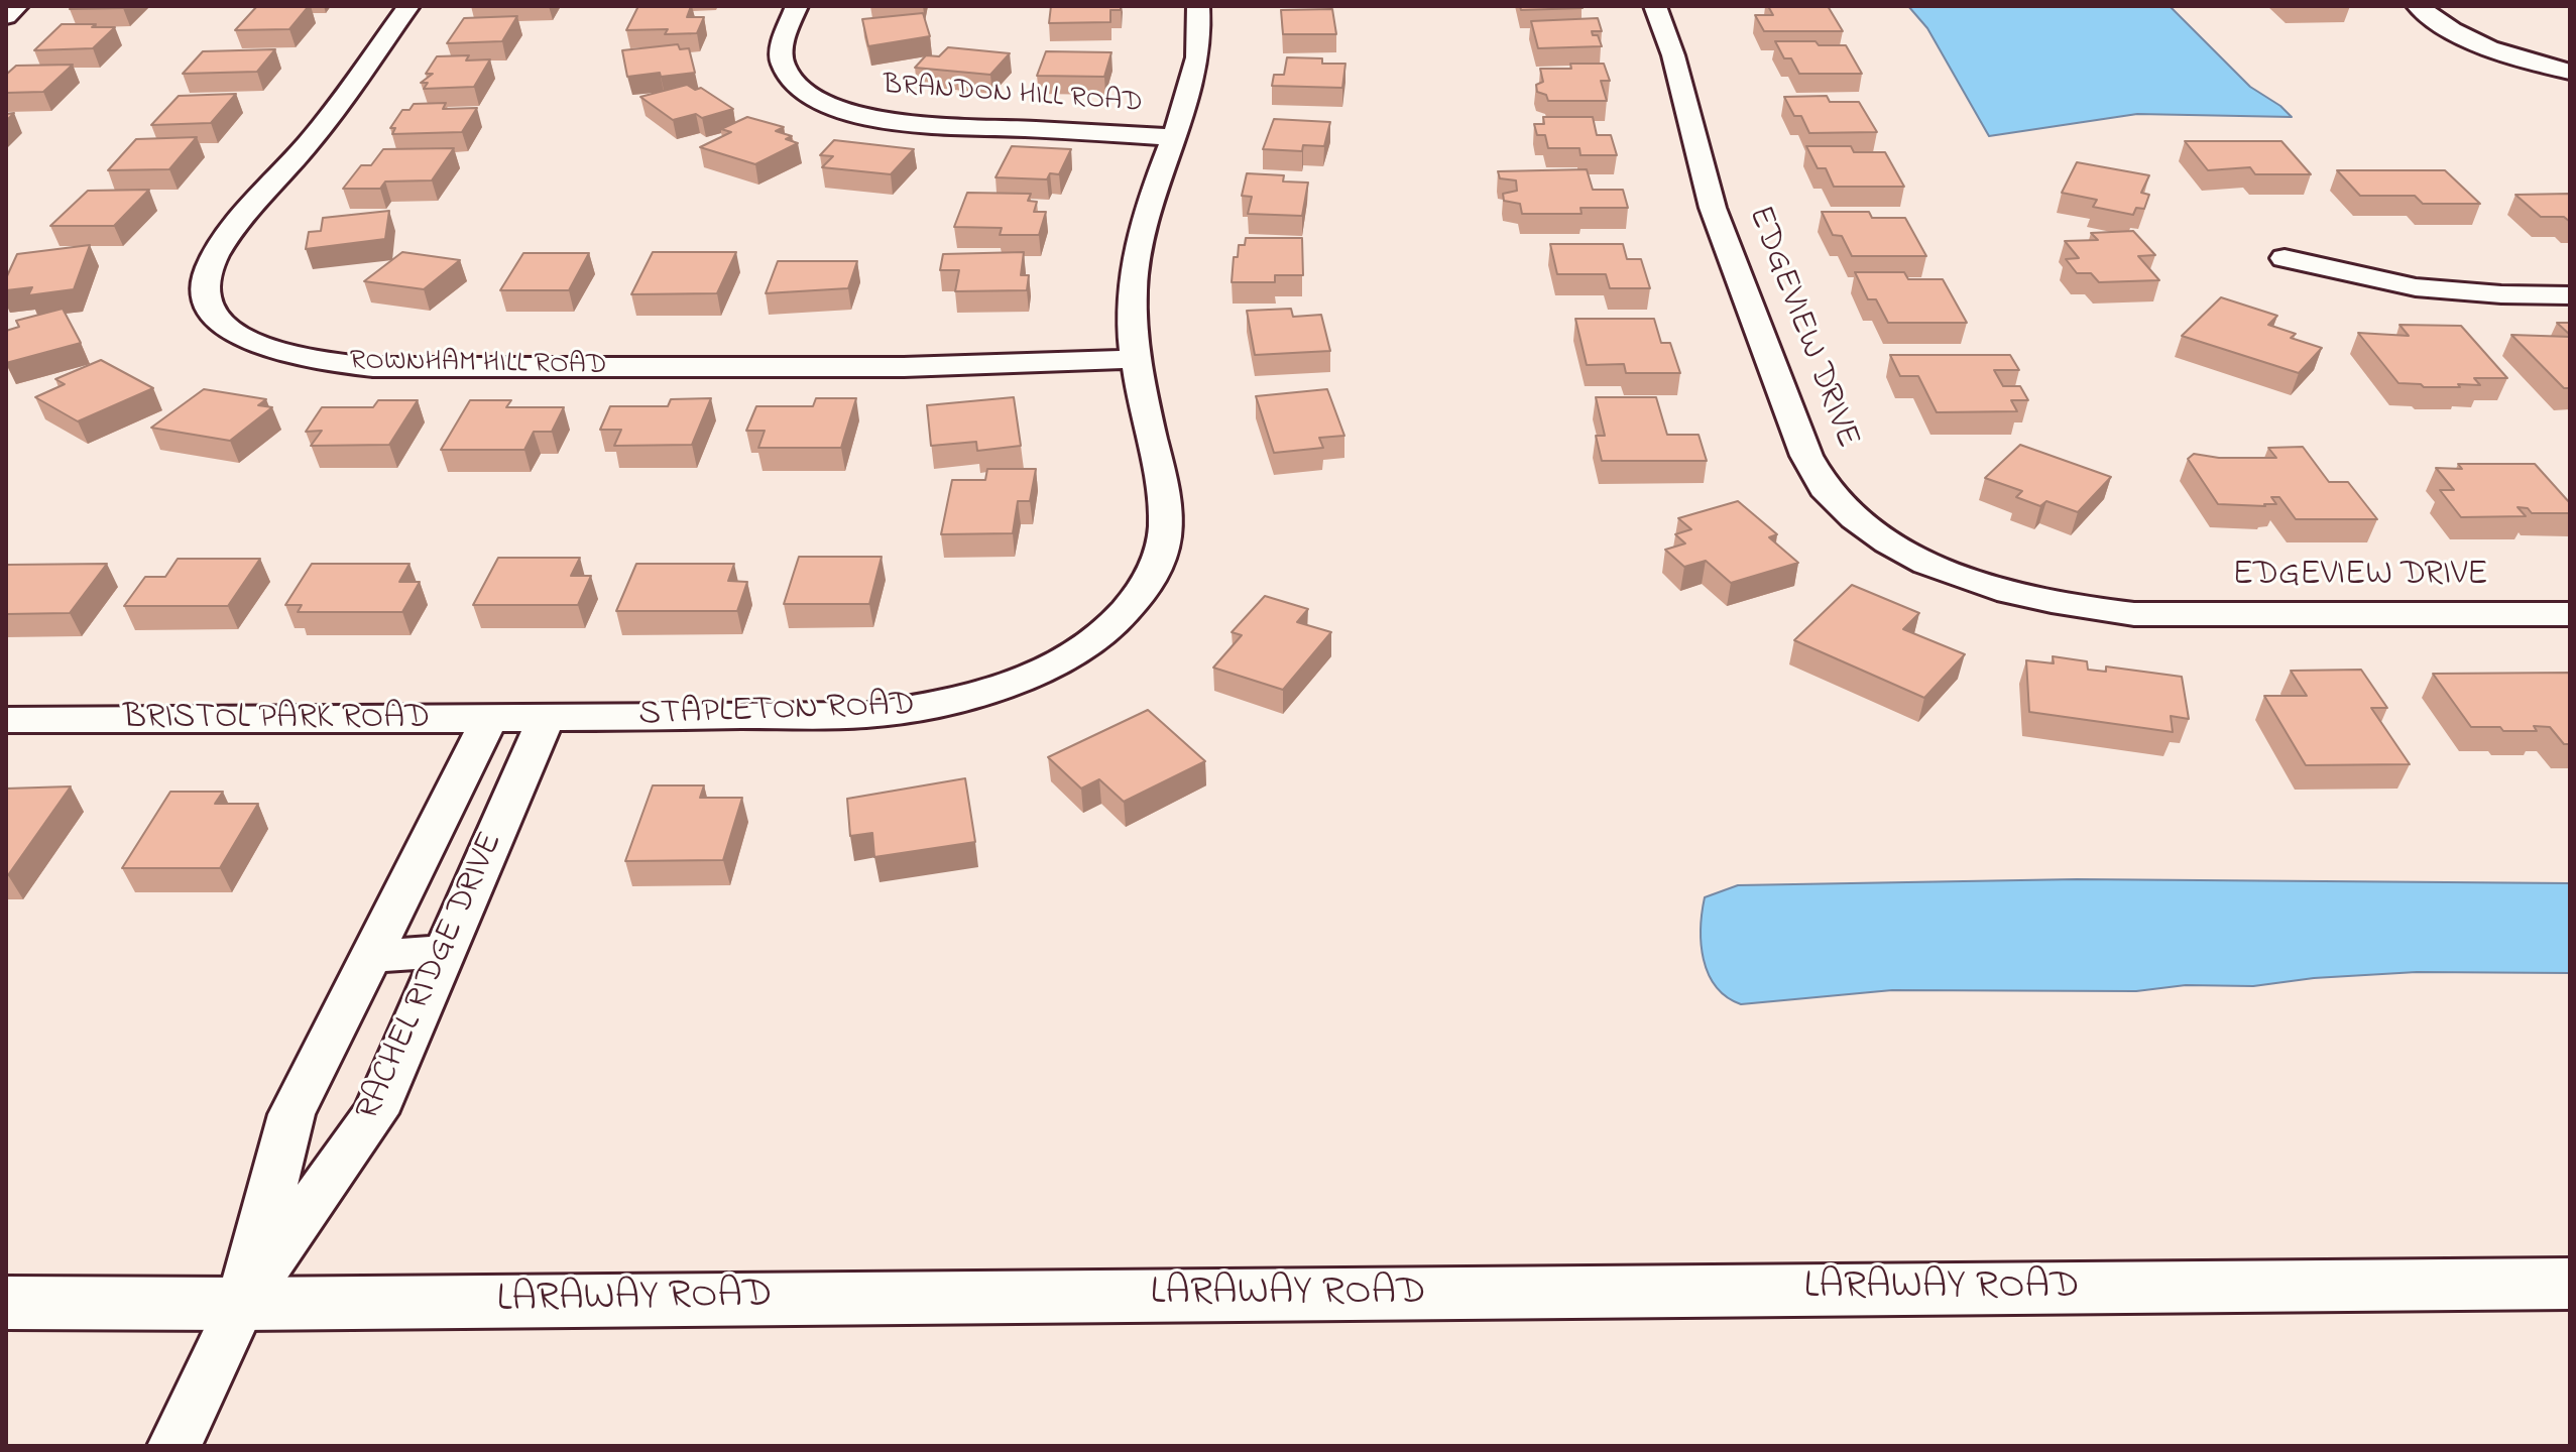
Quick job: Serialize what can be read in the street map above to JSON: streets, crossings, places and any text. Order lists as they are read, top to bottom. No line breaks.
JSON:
{"streets":{"main road":["LARAWAY ROAD"],"street":["BRANDON HILL ROAD","EDGEVIEW DRIVE","ROWNHAM HILL ROAD","STAPLETON ROAD","BRISTOL PARK ROAD","RACHEL RIDGE DRIVE"]},"crossings":[["BRANDON HILL ROAD","STAPLETON ROAD"],["ROWNHAM HILL ROAD","STAPLETON ROAD"],["STAPLETON ROAD","BRISTOL PARK ROAD"],["STAPLETON ROAD","RACHEL RIDGE DRIVE"],["BRISTOL PARK ROAD","RACHEL RIDGE DRIVE"],["RACHEL RIDGE DRIVE","LARAWAY ROAD"]]}
